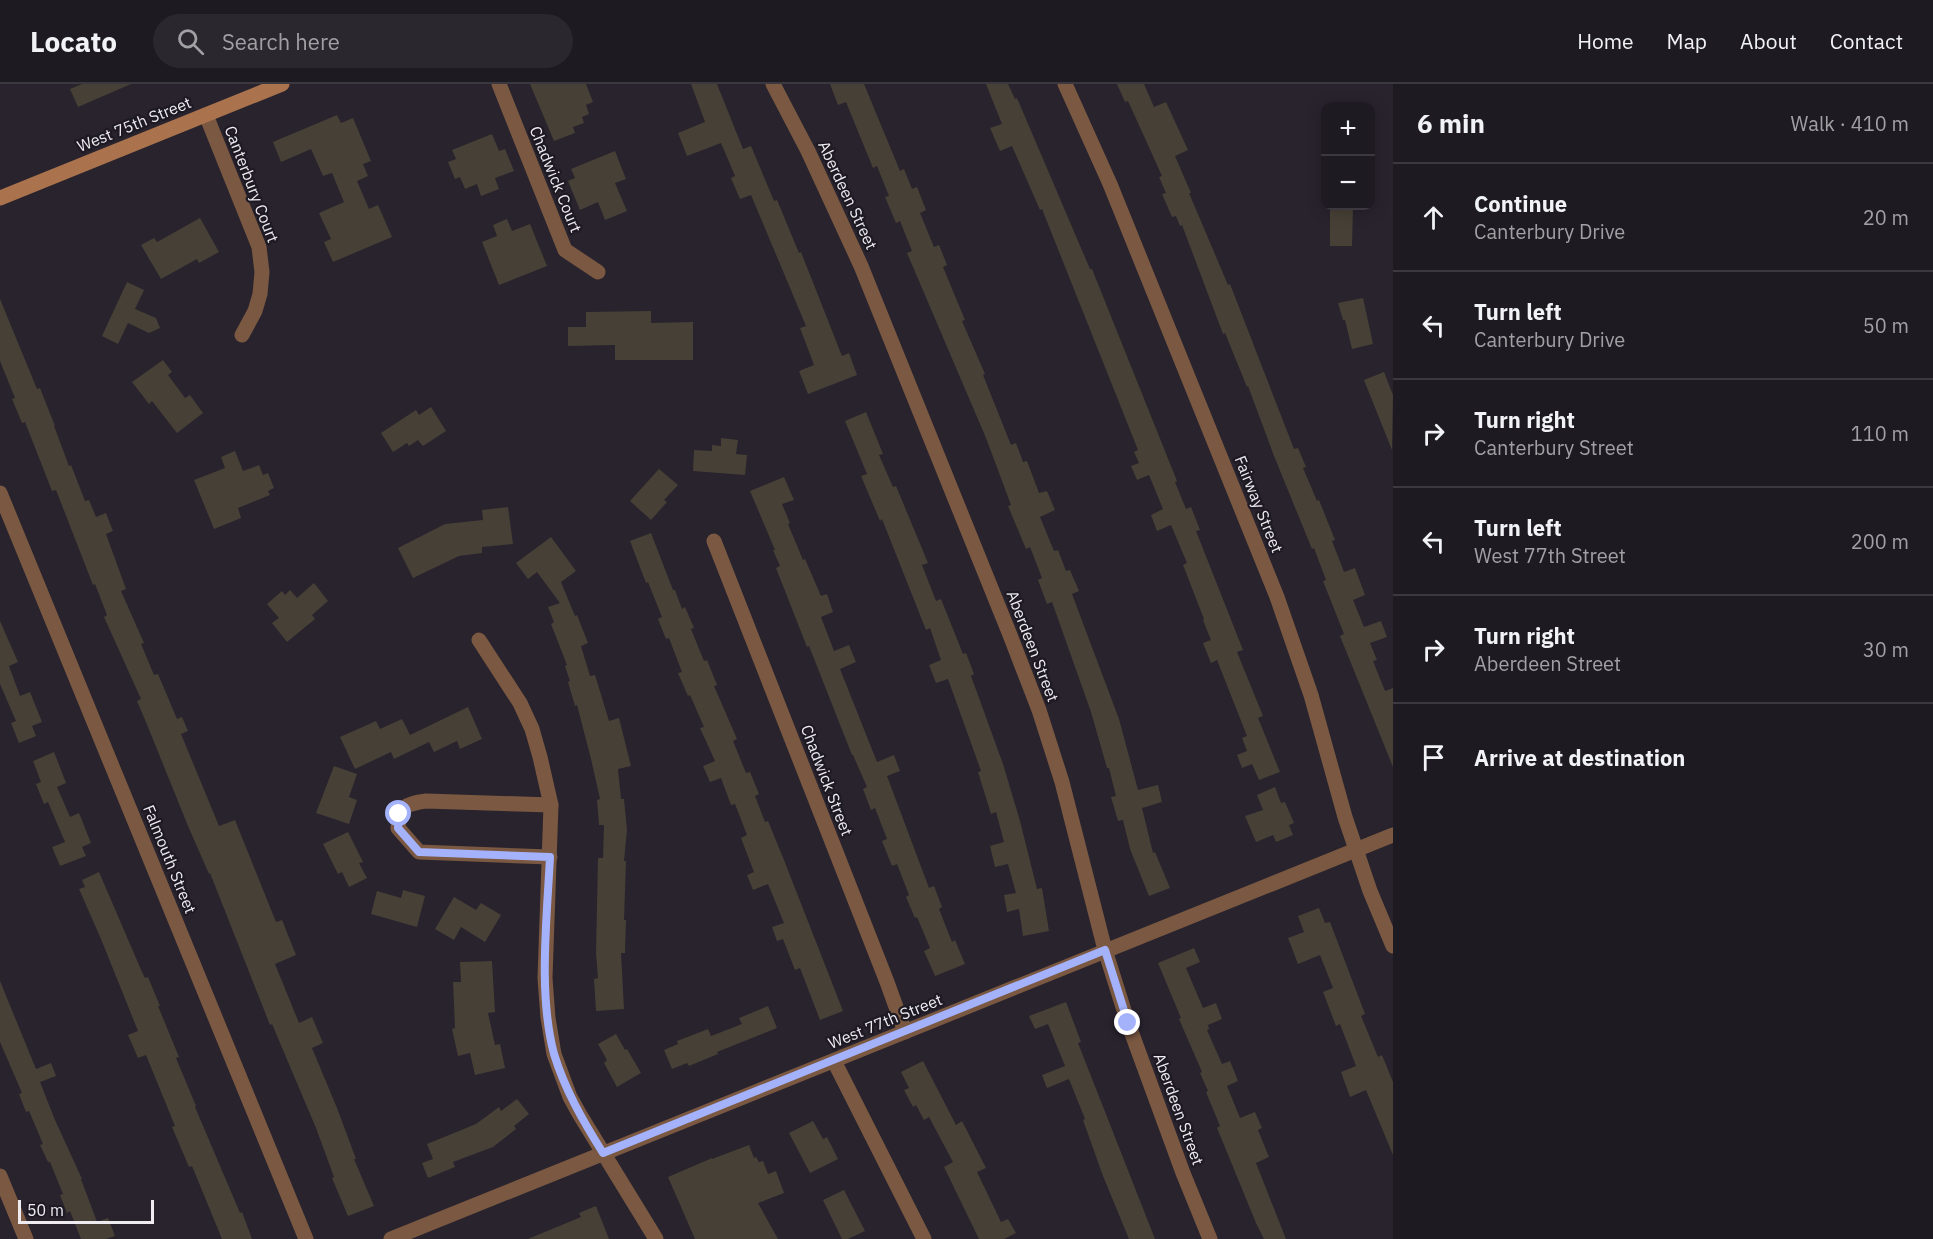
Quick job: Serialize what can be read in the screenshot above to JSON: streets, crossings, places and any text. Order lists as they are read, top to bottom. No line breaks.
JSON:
{"streets":{"main road":["West 75th Street"],"street":["Chadwick Court","Canterbury Court","Aberdeen Street","Fairway Street","Chadwick Street","Falmouth Street","West 77th Street"]},"crossings":[["West 75th Street","Canterbury Court"],["Aberdeen Street","West 77th Street"],["Fairway Street","West 77th Street"],["Chadwick Street","West 77th Street"]],"scale_bar":"50 m","page":{"header":"Locato","search":"Search here","nav":["Home","Map","About","Contact"],"heading":["6 min","Walk · 410 m"],"map_buttons":["+","−"],"list":[["Continue","Canterbury Drive","20 m"],["Turn left","Canterbury Drive","50 m"],["Turn right","Canterbury Street","110 m"],["Turn left","West 77th Street","200 m"],["Turn right","Aberdeen Street","30 m"],"Arrive at destination"],"scale":"50 m"}}
